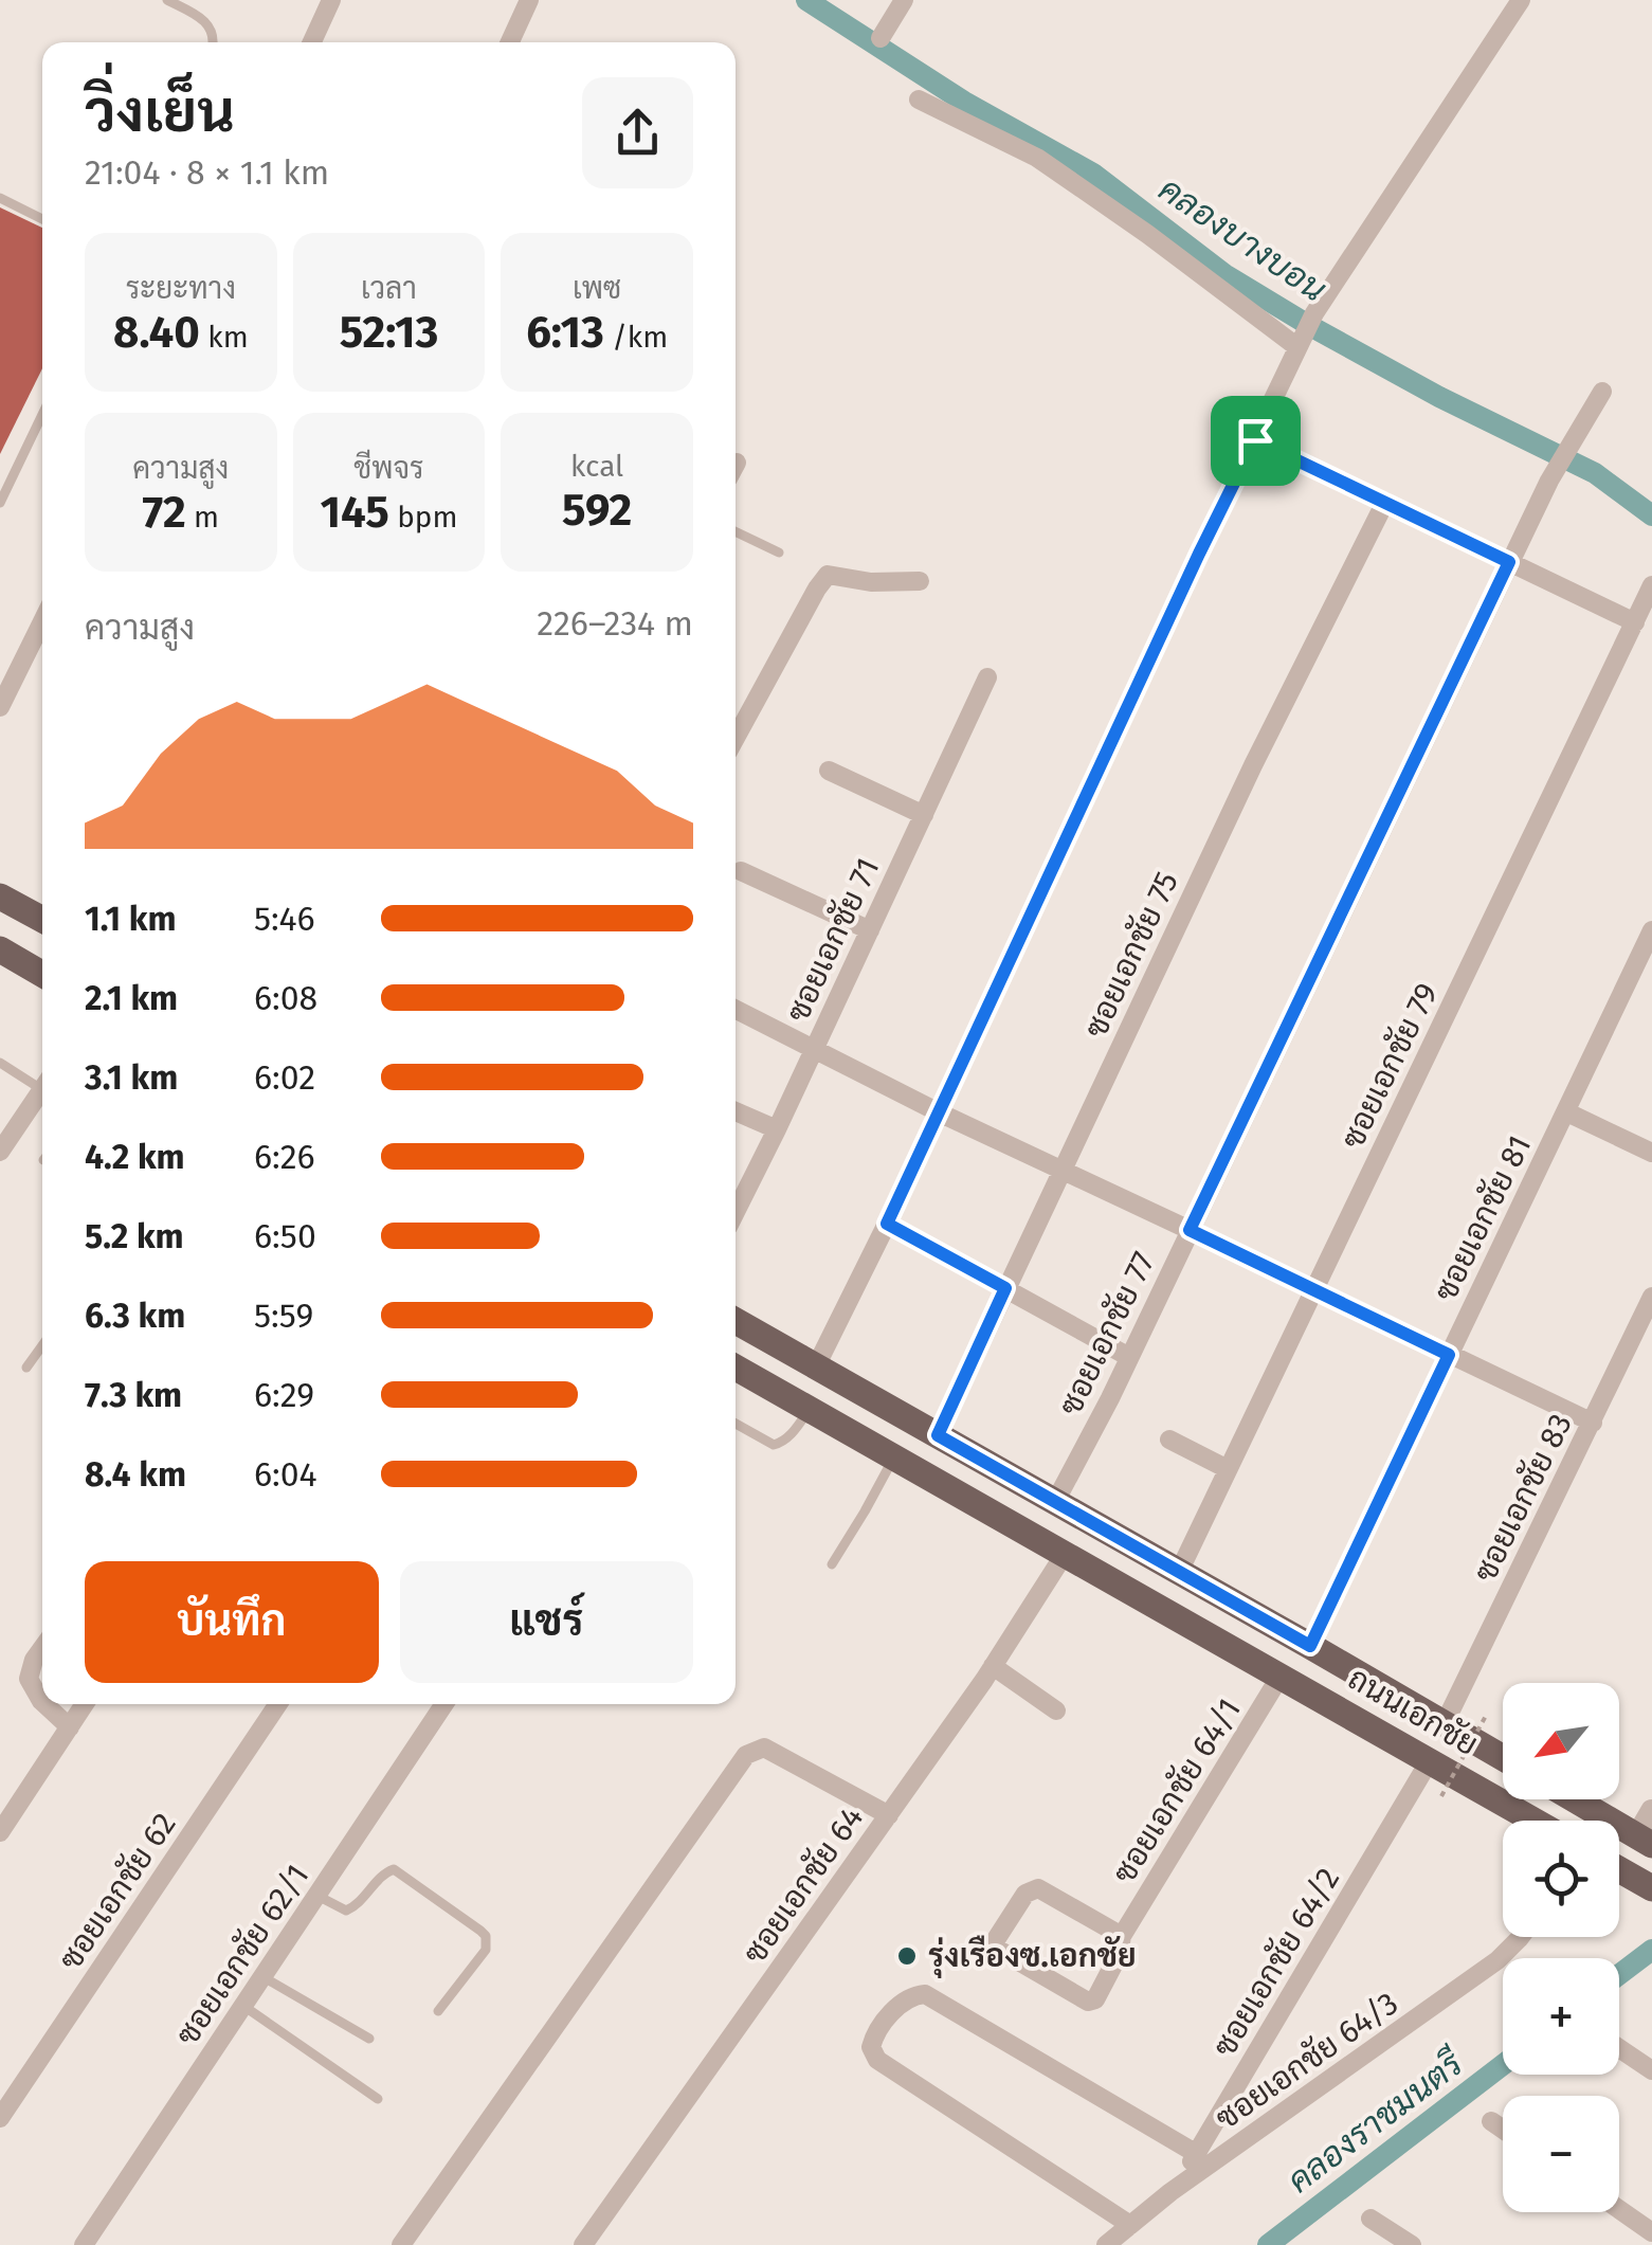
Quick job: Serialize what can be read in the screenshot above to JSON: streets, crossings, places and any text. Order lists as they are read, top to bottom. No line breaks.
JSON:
{"streets":{"main road":["ถนนเอกชัย"],"street":["ซอยเอกชัย 71","ซอยเอกชัย 75","ซอยเอกชัย 79","ซอยเอกชัย 81","ซอยเอกชัย 77","ซอยเอกชัย 83","ซอยเอกชัย 64/1","ซอยเอกชัย 64","ซอยเอกชัย 62","ซอยเอกชัย 62/1","ซอยเอกชัย 64/2","ซอยเอกชัย 64/3"]},"crossings":[["ซอยเอกชัย 75","ถนนเอกชัย"],["ซอยเอกชัย 79","ถนนเอกชัย"],["ซอยเอกชัย 81","ถนนเอกชัย"],["ซอยเอกชัย 77","ถนนเอกชัย"],["ซอยเอกชัย 83","ถนนเอกชัย"],["ถนนเอกชัย","ซอยเอกชัย 64/1"],["ถนนเอกชัย","ซอยเอกชัย 64"],["ถนนเอกชัย","ซอยเอกชัย 64/2"],["ซอยเอกชัย 64/2","ซอยเอกชัย 64/3"]],"water":["คลองบางบอน","คลองราชมนตรี"],"places":["รุ่งเรืองซ.เอกชัย"],"north":"bottom left","page":{"heading":["วิ่งเย็น","21:04 · 8 × 1.1 km"],"stats":[["ระยะทาง","8.40 km"],["เวลา","52:13"],["เพซ","6:13 /km"],["ความสูง","72 m"],["ชีพจร","145 bpm"],["kcal","592"]],"chart":["ความสูง","226–234 m"],"list":[{"name":"1.1 km","note":"5:46"},{"name":"2.1 km","note":"6:08"},{"name":"3.1 km","note":"6:02"},{"name":"4.2 km","note":"6:26"},{"name":"5.2 km","note":"6:50"},{"name":"6.3 km","note":"5:59"},{"name":"7.3 km","note":"6:29"},{"name":"8.4 km","note":"6:04"}],"buttons":["บันทึก","แชร์"],"map_buttons":["+","−"]}}
